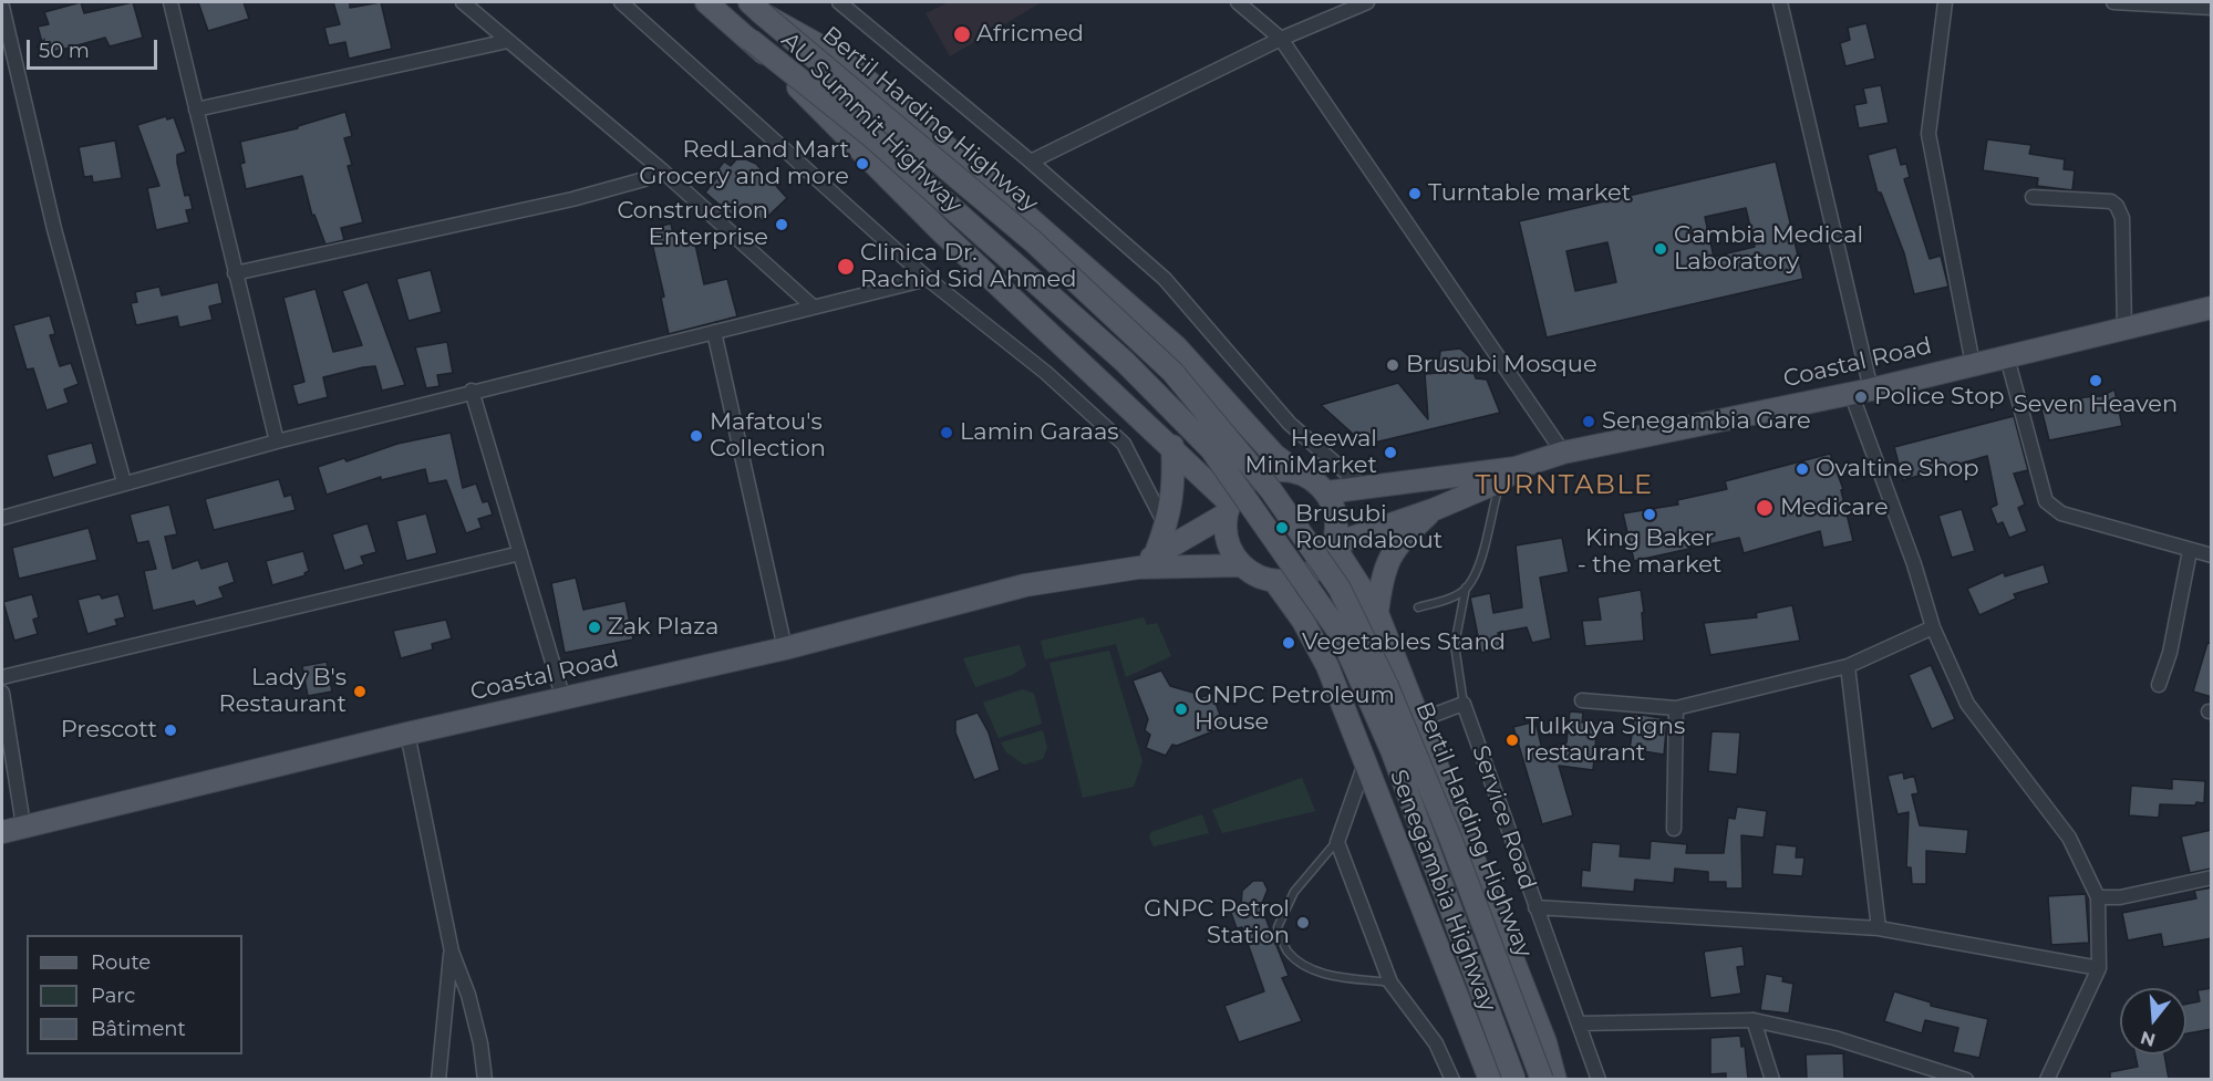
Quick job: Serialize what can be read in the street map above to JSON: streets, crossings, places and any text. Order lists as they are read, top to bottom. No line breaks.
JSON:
{"streets":{"main road":["Bertil Harding Highway","AU Summit Highway","Coastal Road","Senegambia Highway"],"street":["Service Road"]},"crossings":[["Bertil Harding Highway","AU Summit Highway"],["AU Summit Highway","Coastal Road"],["AU Summit Highway","Senegambia Highway"],["Coastal Road","Senegambia Highway"]],"districts":["TURNTABLE"],"places":["Africmed","RedLand Mart Grocery and more","Turntable market","Construction Enterprise","Gambia Medical Laboratory","Clinica Dr. Rachid Sid Ahmed","Brusubi Mosque","Seven Heaven","Police Stop","Senegambia Gare","Lamin Garaas","Mafatou's Collection","Heewal MiniMarket","Ovaltine Shop","Medicare","King Baker - the market","Brusubi Roundabout","Zak Plaza","Vegetables Stand","Lady B's Restaurant","GNPC Petroleum House","Prescott","Tulkuya Signs restaurant","GNPC Petrol Station"],"legend":["Route","Parc","Bâtiment"],"scale_bar":"50 m","north":"bottom"}
